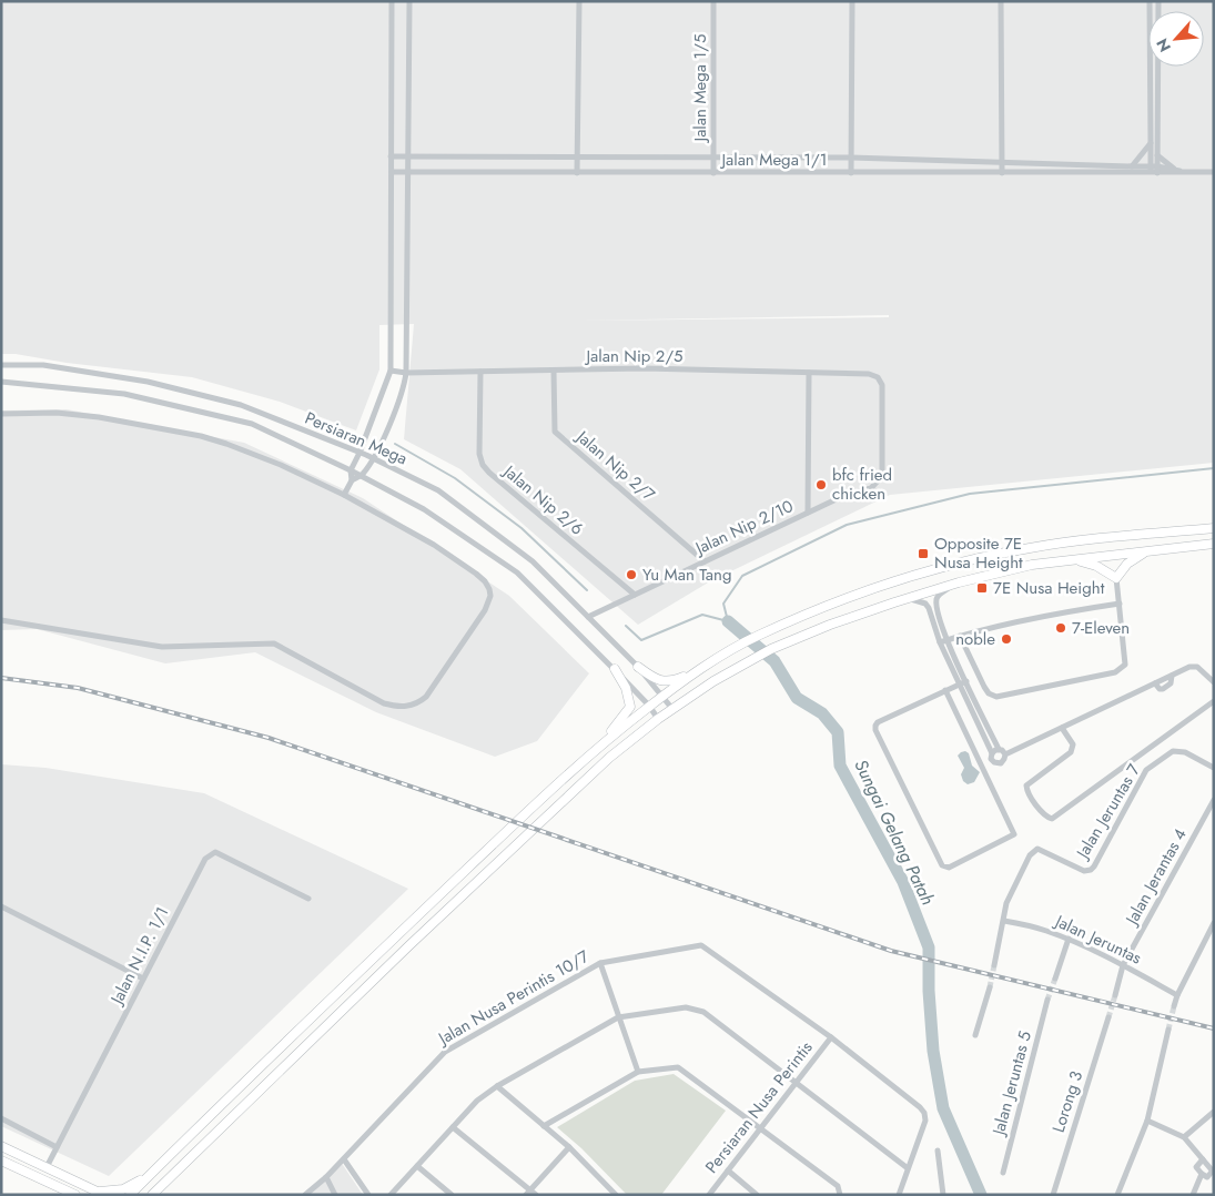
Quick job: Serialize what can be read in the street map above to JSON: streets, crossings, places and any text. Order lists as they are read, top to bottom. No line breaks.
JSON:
{"streets":{"street":["Jalan Mega 1/5","Jalan Mega 1/1","Jalan Nip 2/5","Persiaran Mega","Jalan Nip 2/7","Jalan Nip 2/6","Jalan Nip 2/10","Jalan Jeruntas 7","Jalan Jerantas 4","Jalan Jeruntas","Jalan N.I.P. 1/1","Jalan Nusa Perintis 10/7","Jalan Jeruntas 5","Lorong 3","Persiaran Nusa Perintis"]},"crossings":[["Jalan Mega 1/5","Jalan Mega 1/1"],["Jalan Nip 2/5","Jalan Nip 2/7"],["Jalan Nip 2/5","Jalan Nip 2/6"],["Jalan Nip 2/5","Jalan Nip 2/10"],["Persiaran Mega","Jalan Nip 2/10"],["Jalan Nip 2/7","Jalan Nip 2/10"],["Jalan Nip 2/6","Jalan Nip 2/10"],["Jalan Jeruntas 7","Jalan Jeruntas"],["Jalan Jerantas 4","Jalan Jeruntas"],["Jalan Nusa Perintis 10/7","Persiaran Nusa Perintis"]],"water":["Sungai Gelang Patah"],"places":{"other":["bfc fried chicken","Yu Man Tang","7-Eleven","noble"],"transit":["Opposite 7E Nusa Height","7E Nusa Height"]},"north":"bottom left"}
